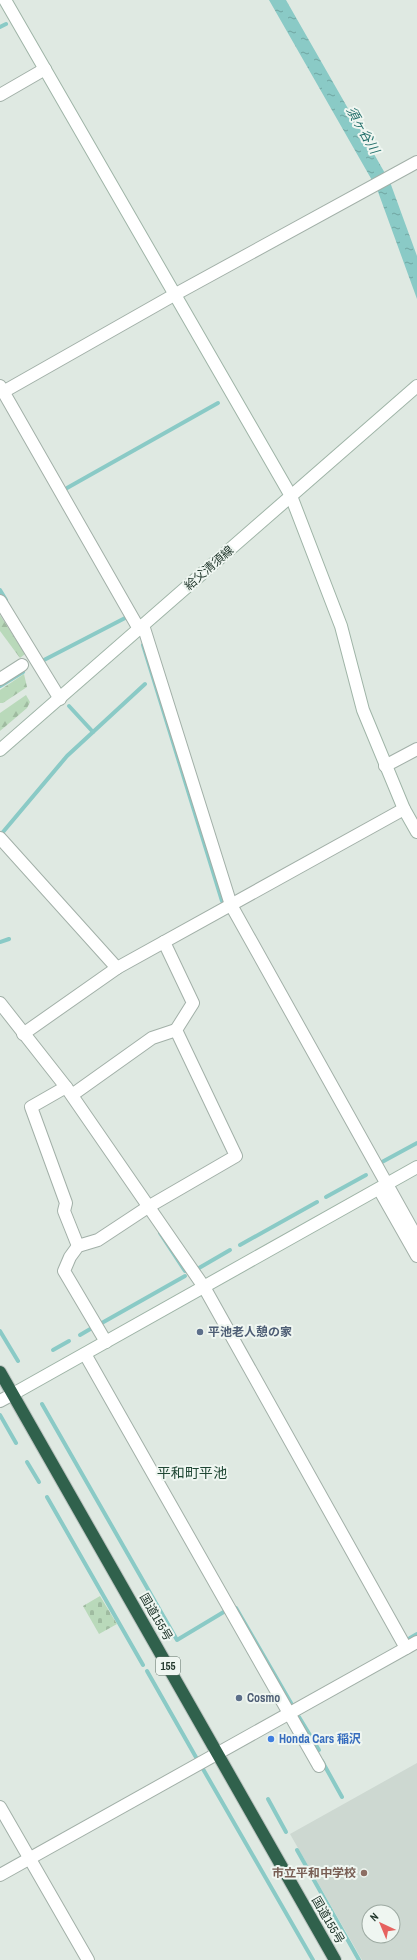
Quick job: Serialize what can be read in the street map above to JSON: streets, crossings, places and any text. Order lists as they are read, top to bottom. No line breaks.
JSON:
{"streets":{"highway":["国道155号","155"],"street":["給父清須線"]},"districts":["平和町平池"],"water":["須ヶ谷川"],"places":["平池老人憩の家","Cosmo","Honda Cars 稲沢","市立平和中学校"],"north":"top left"}
